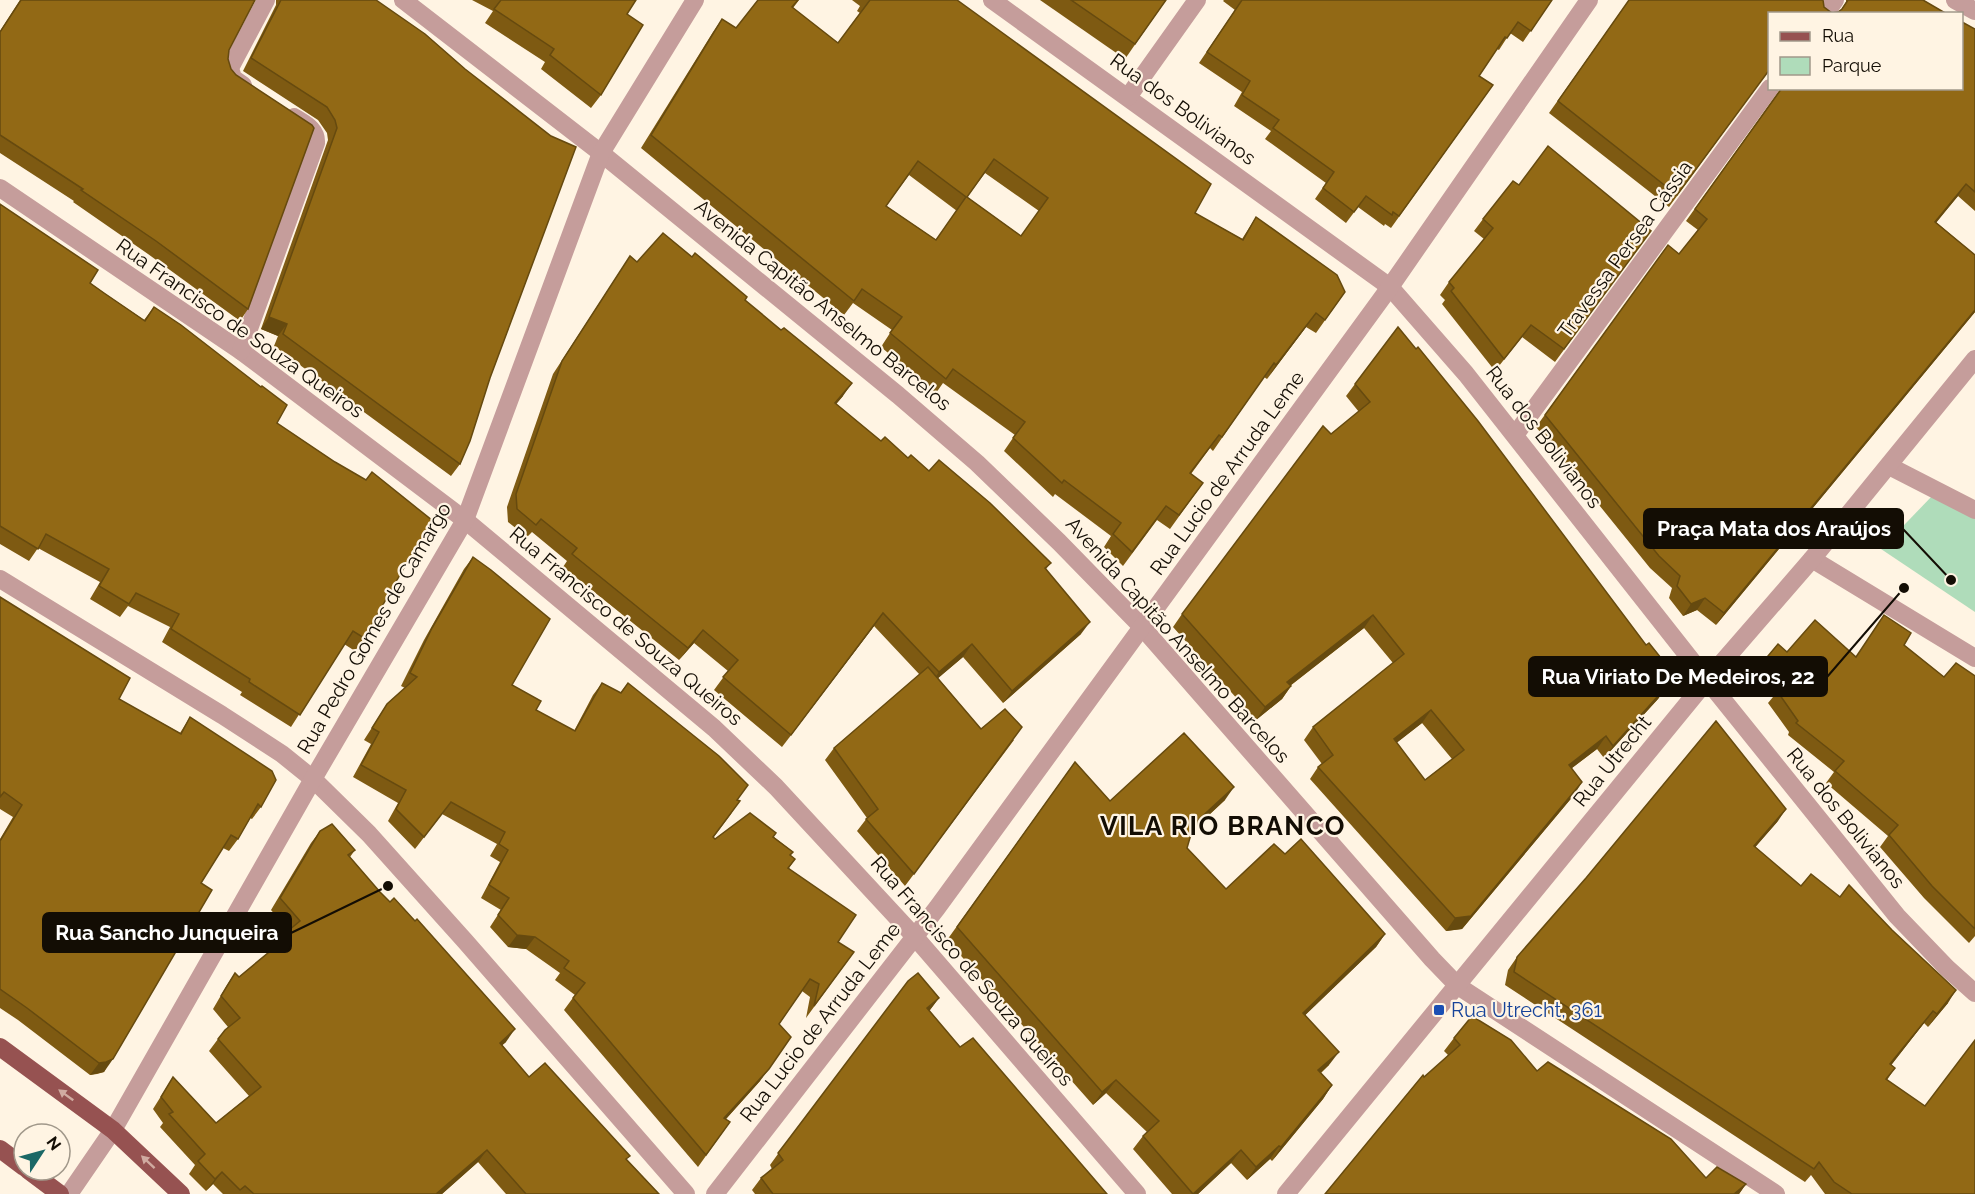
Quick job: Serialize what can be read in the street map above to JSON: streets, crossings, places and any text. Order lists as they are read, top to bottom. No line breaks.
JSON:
{"streets":{"street":["Rua dos Bolivianos","Travessa Persea Cássia","Avenida Capitão Anselmo Barcelos","Rua Francisco de Souza Queiros","Rua Lucio de Arruda Leme","Rua Pedro Gomes de Camargo","Rua Utrecht"]},"crossings":[["Rua dos Bolivianos","Travessa Persea Cássia"],["Rua dos Bolivianos","Rua Lucio de Arruda Leme"],["Rua dos Bolivianos","Rua Utrecht"],["Avenida Capitão Anselmo Barcelos","Rua Lucio de Arruda Leme"],["Avenida Capitão Anselmo Barcelos","Rua Pedro Gomes de Camargo"],["Avenida Capitão Anselmo Barcelos","Rua Utrecht"],["Rua Francisco de Souza Queiros","Rua Lucio de Arruda Leme"],["Rua Francisco de Souza Queiros","Rua Pedro Gomes de Camargo"]],"districts":["VILA RIO BRANCO"],"places":{"other":["Praça Mata dos Araújos","Rua Viriato De Medeiros, 22","Rua Sancho Junqueira"],"transit":["Rua Utrecht, 361"]},"legend":["Rua","Parque"],"north":"top right"}
